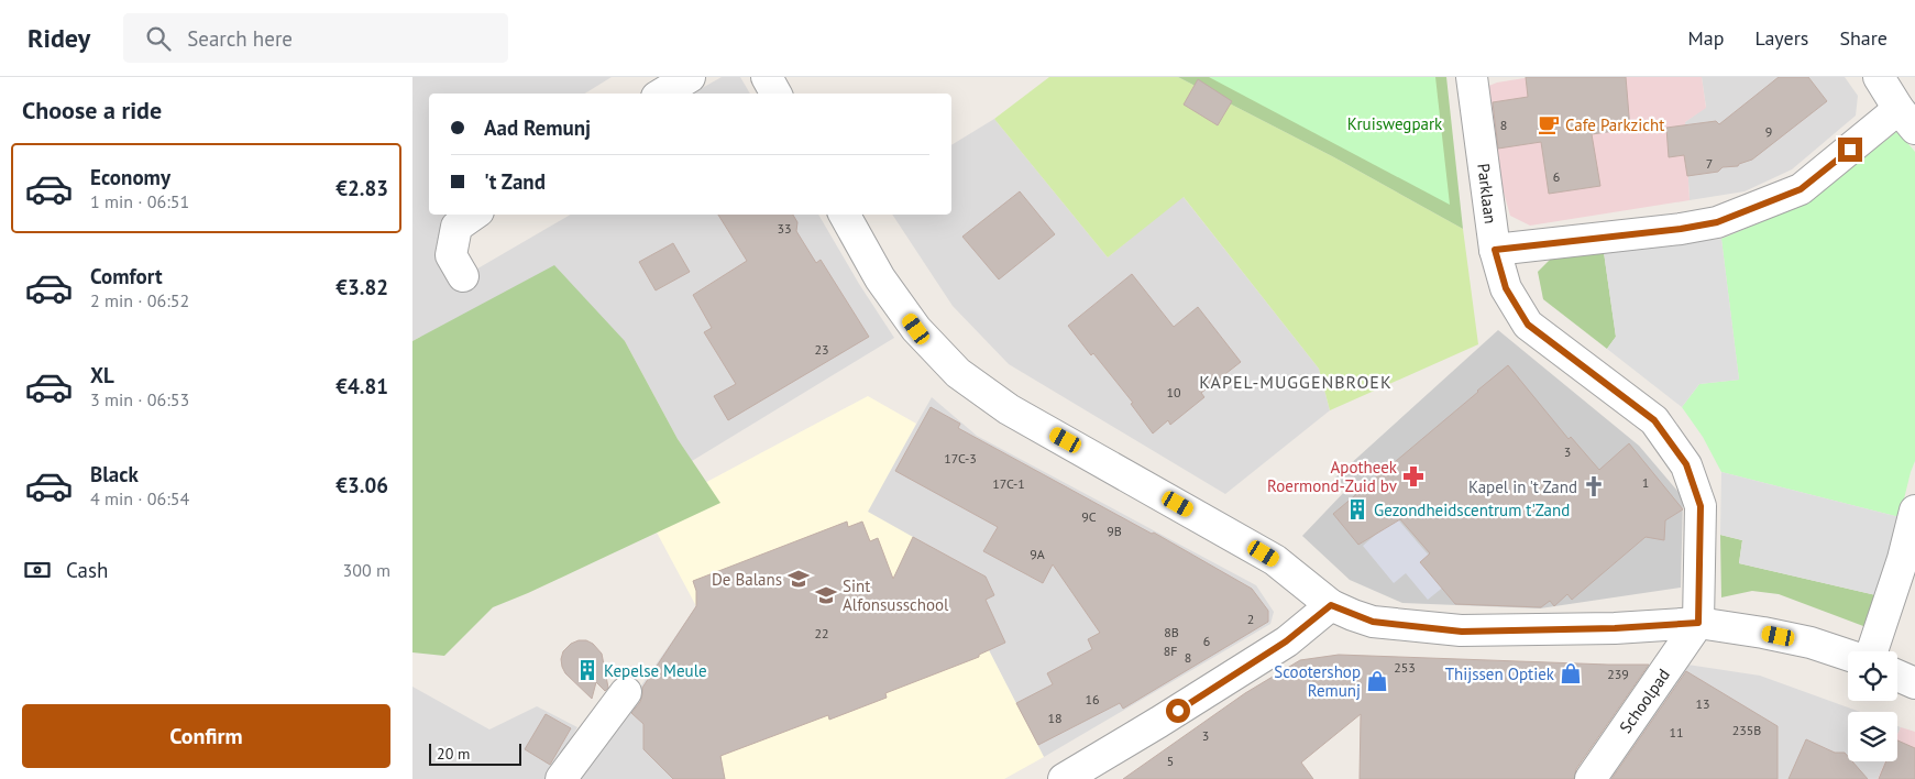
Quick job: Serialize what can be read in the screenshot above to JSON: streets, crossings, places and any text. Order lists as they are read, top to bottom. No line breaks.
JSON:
{"streets":{"street":["Parklaan","Schoolpad"]},"crossings":[["Parklaan","Schoolpad"]],"districts":["KAPEL-MUGGENBROEK"],"parks":["Kruiswegpark"],"places":{"cafe":["Cafe Parkzicht"],"pharmacy":["Apotheek Roermond-Zuid bv"],"church":["Kapel in 't Zand"],"building":["Gezondheidscentrum t'Zand","Kepelse Meule"],"school or university":["De Balans","Sint Alfonsusschool"],"shop":["Thijssen Optiek","Scootershop Remunj"]},"house_numbers":["8","9","7","6","33","23","10","3","17C-3","1","17C-1","9C","9B","9A","2","8B","22","6","8F","8","253","239","16","13","18","235B","11","3","5"],"scale_bar":"20 m","page":{"header":"Ridey","search":"Search here","nav":["Map","Layers","Share"],"heading":"Choose a ride","banner":["Aad Remunj","'t Zand"],"list":[{"name":"Economy","note":"1 min · 06:51","value":"€2.83"},{"name":"Comfort","note":"2 min · 06:52","value":"€3.82"},{"name":"XL","note":"3 min · 06:53","value":"€4.81"},{"name":"Black","note":"4 min · 06:54","value":"€3.06"}],"pay":["Cash","300 m"],"buttons":"Confirm","scale":"20 m"}}
